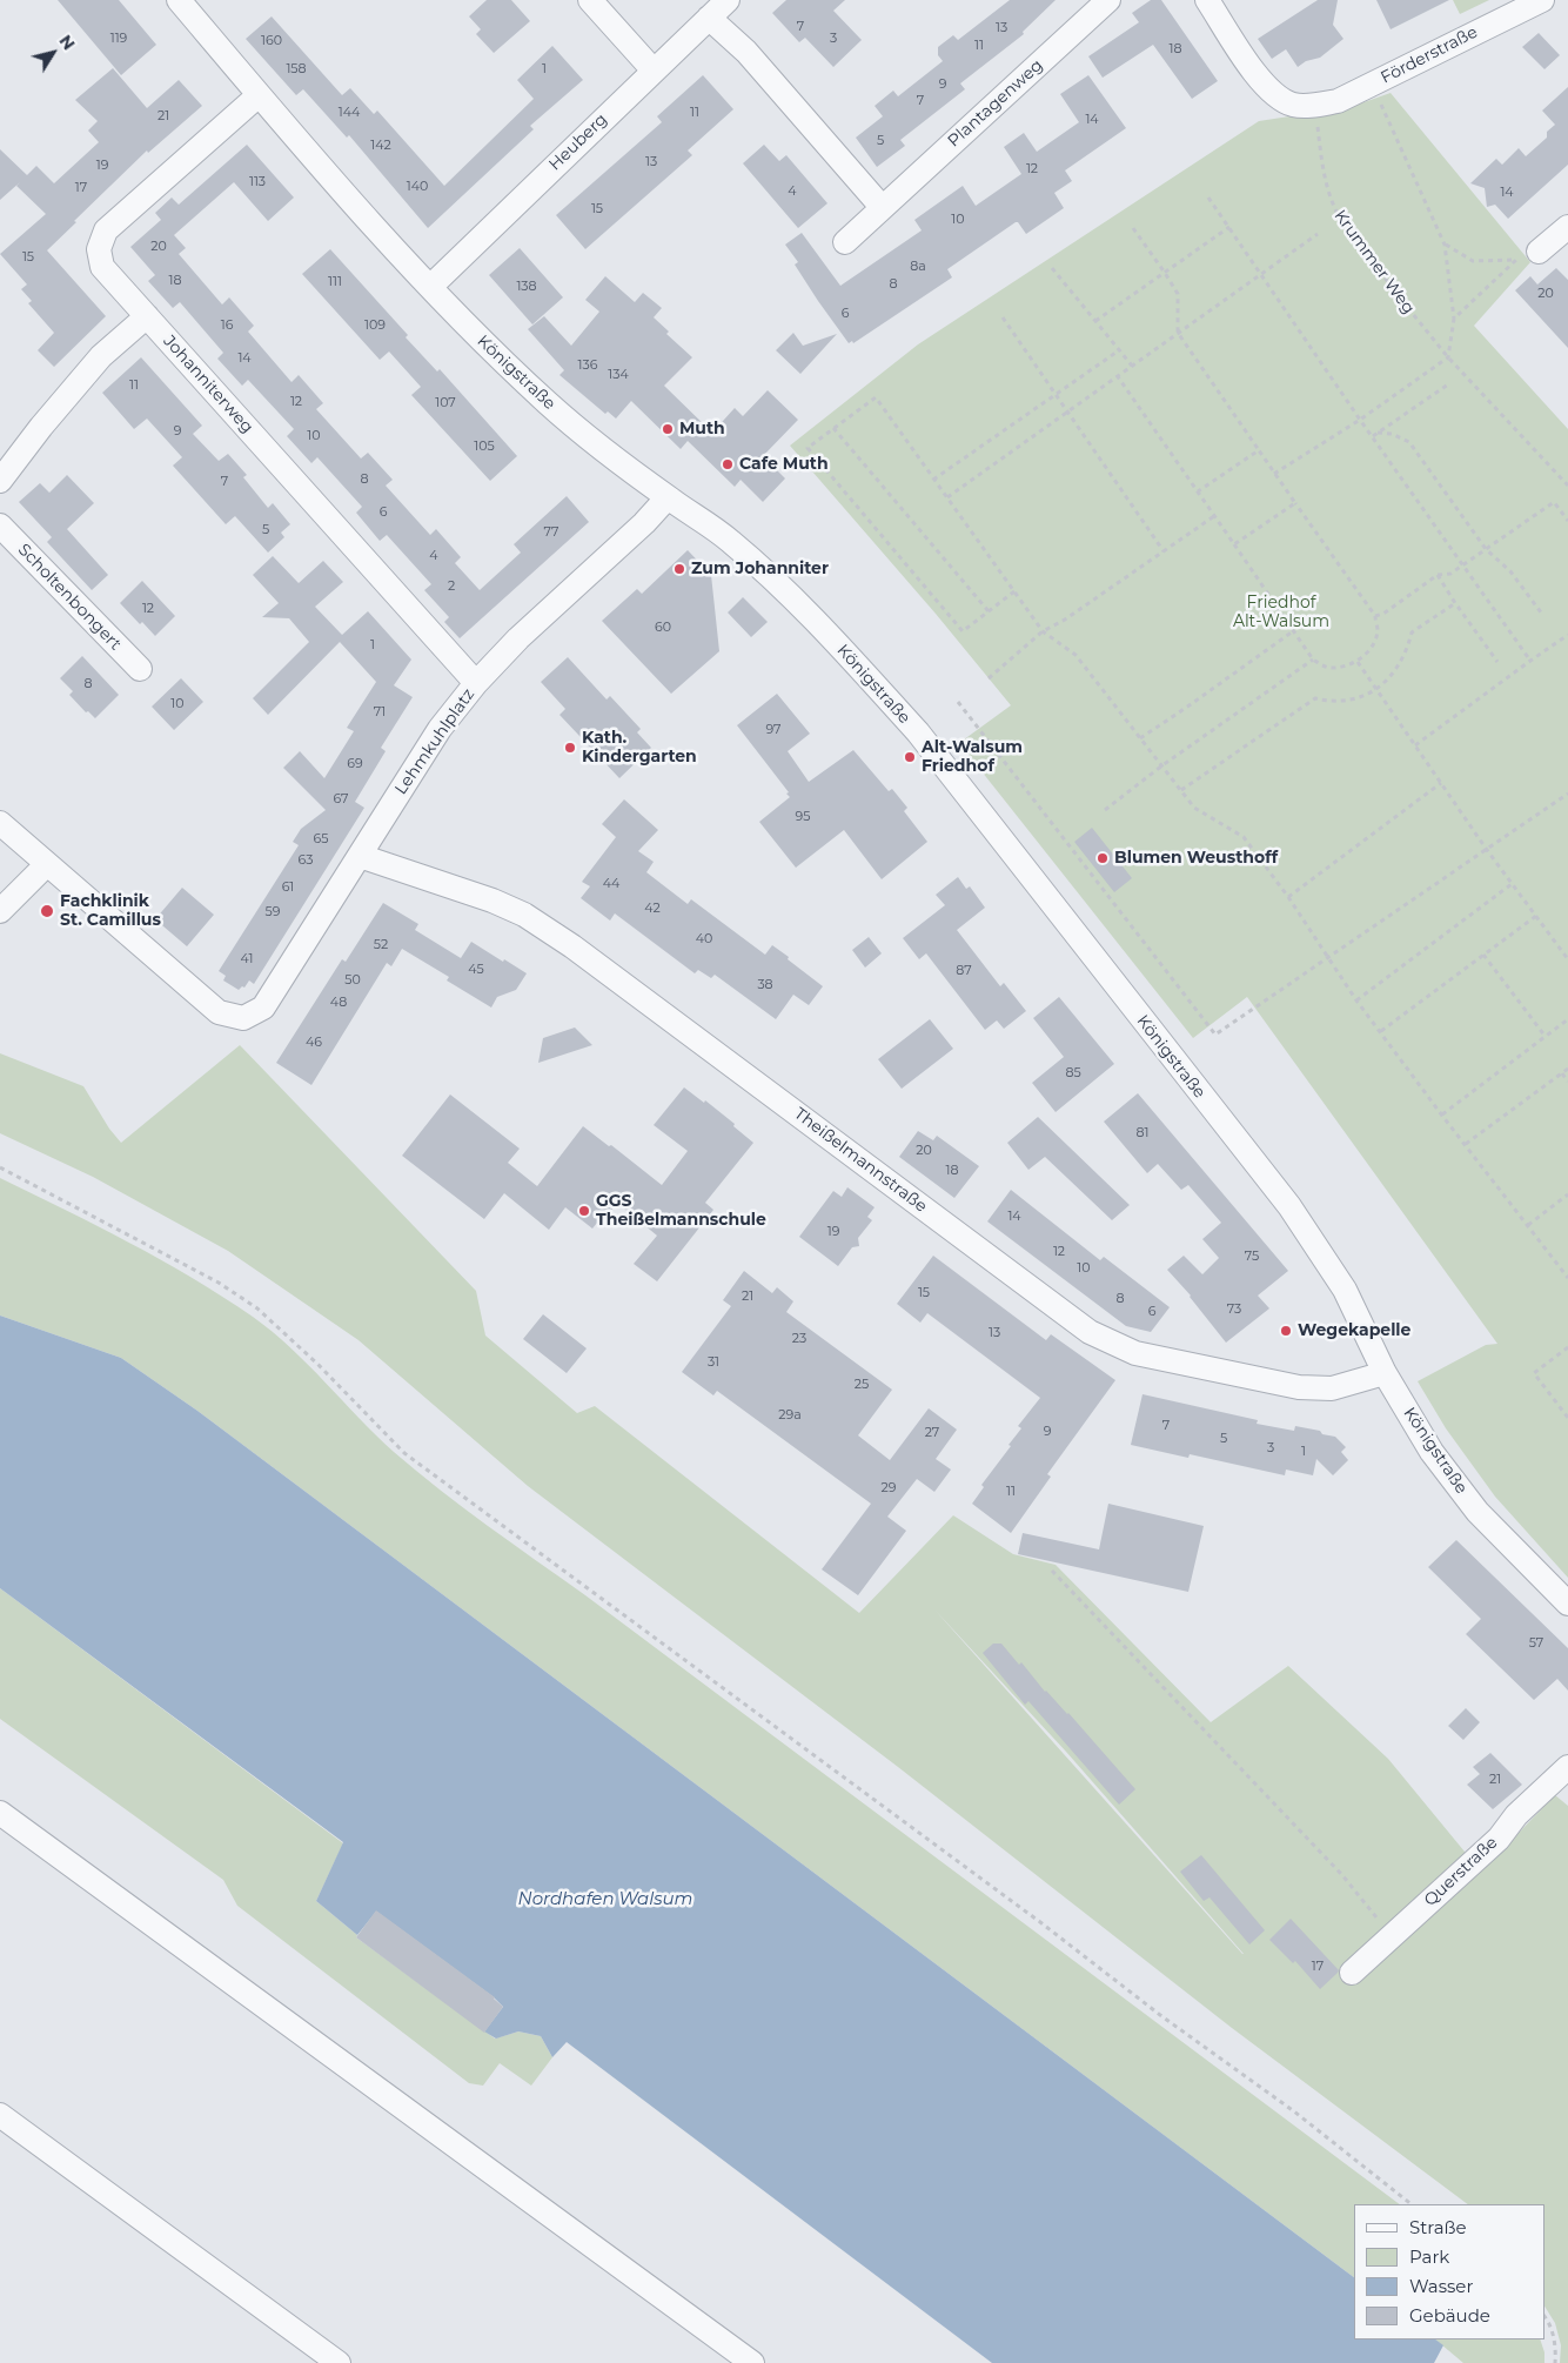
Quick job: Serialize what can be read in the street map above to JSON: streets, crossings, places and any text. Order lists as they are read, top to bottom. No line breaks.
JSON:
{"streets":{"street":["Förderstraße","Plantagenweg","Heuberg","Königstraße","Johanniterweg","Scholtenbongert","Lehmkuhlplatz","Theißelmannstraße","Querstraße"],"path":["Krummer Weg"]},"crossings":[["Förderstraße","Krummer Weg"],["Heuberg","Königstraße"],["Königstraße","Johanniterweg"],["Königstraße","Lehmkuhlplatz"],["Königstraße","Theißelmannstraße"],["Johanniterweg","Lehmkuhlplatz"],["Lehmkuhlplatz","Theißelmannstraße"]],"water":["Nordhafen Walsum"],"parks":["Friedhof Alt-Walsum"],"places":["Muth","Cafe Muth","Zum Johanniter","Kath. Kindergarten","Alt-Walsum Friedhof","Blumen Weusthoff","Fachklinik St. Camillus","GGS Theißelmannschule","Wegekapelle"],"house_numbers":["7","13","119","3","160","11","18","158","1","9","7","144","11","21","14","5","142","13","19","12","113","140","17","4","14","15","10","20","15","8a","18","111","8","138","20","6","16","109","14","136","134","11","12","107","9","10","105","8","7","6","5","77","4","2","12","60","1","8","10","71","97","69","67","95","65","63","44","61","42","59","40","52","41","45","87","50","38","48","46","85","81","20","18","14","19","12","75","10","15","21","8","73","6","13","23","31","25","29a","7","9","27","5","3","1","29","11","57","21","17"],"legend":["Straße","Park","Wasser","Gebäude"],"north":"top right"}
